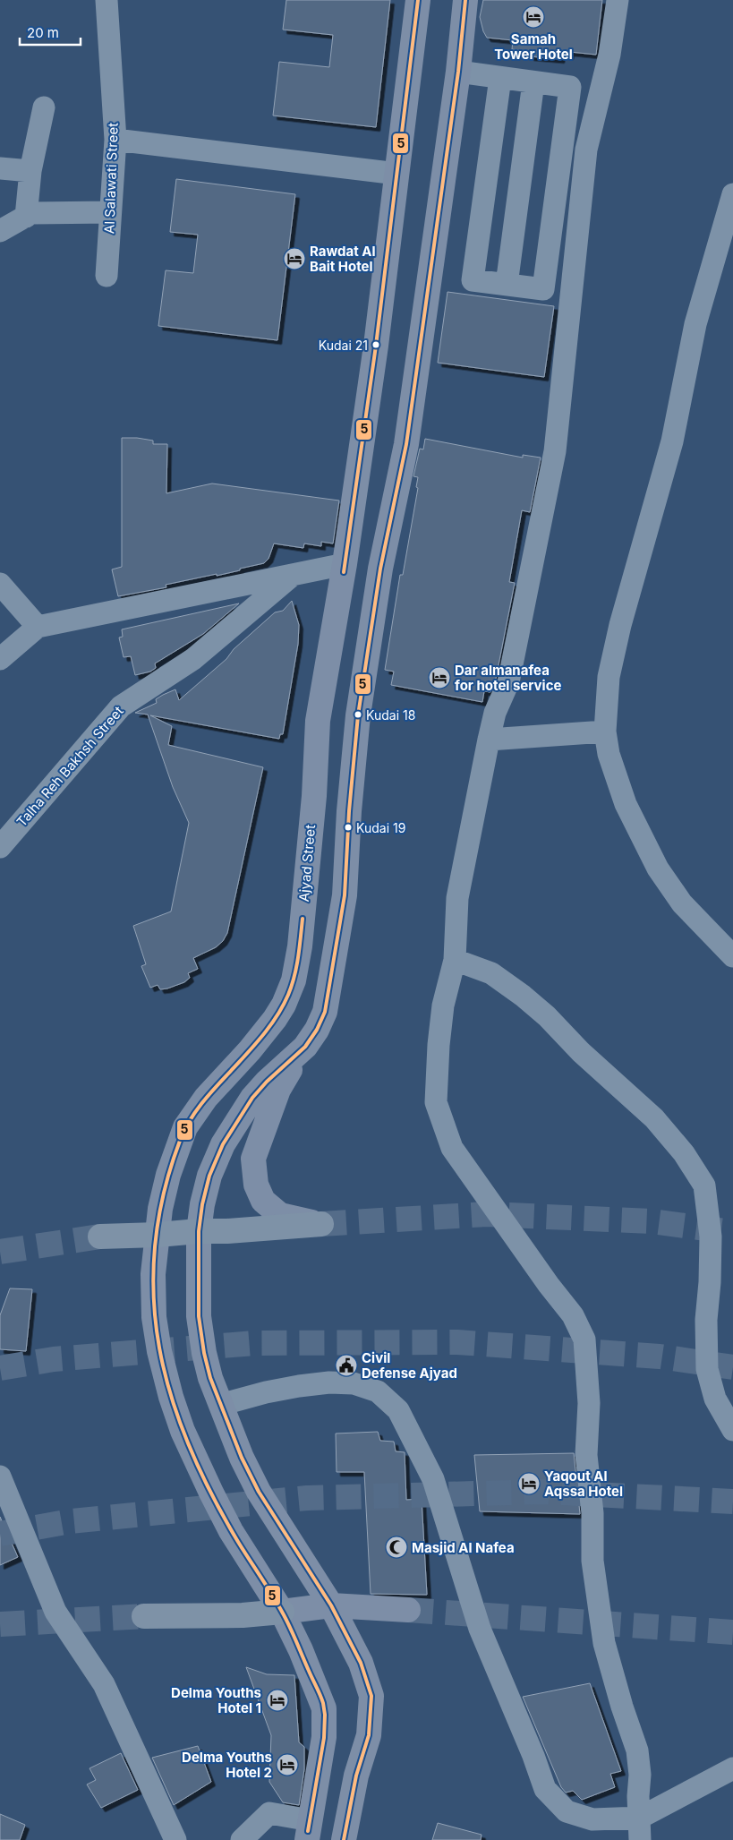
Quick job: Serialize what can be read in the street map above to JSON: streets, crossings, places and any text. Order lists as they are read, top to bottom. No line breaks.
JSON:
{"streets":{"main road":["Ajyad Street"],"street":["Al Salawati Street","Talha Reh Bakhsh Street"]},"places":{"hotel":["Samah Tower Hotel","Rawdat Al Bait Hotel","Dar almanafea for hotel service","Yaqout Al Aqssa Hotel","Delma Youths Hotel 1","Delma Youths Hotel 2"],"other":["Kudai 21","Kudai 18","Kudai 19"],"public building":["Civil Defense Ajyad"],"mosque":["Masjid Al Nafea"]},"lines":["transit line 5"],"scale_bar":"20 m"}
